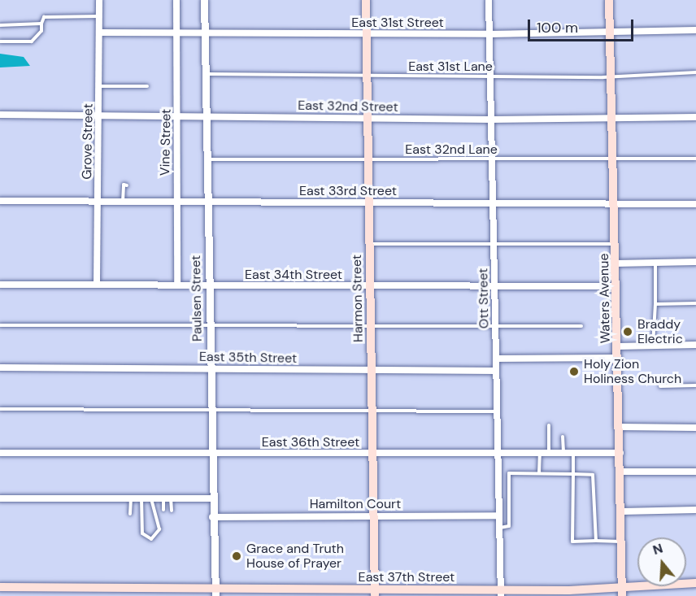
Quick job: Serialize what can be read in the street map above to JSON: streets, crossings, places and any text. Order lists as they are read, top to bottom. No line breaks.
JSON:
{"streets":{"main road":["Harmon Street","Waters Avenue","East 37th Street"],"street":["East 31st Street","East 32nd Street","Grove Street","Vine Street","East 33rd Street","East 34th Street","Paulsen Street","Ott Street","East 35th Street","East 36th Street","Hamilton Court"],"lane":["East 31st Lane","East 32nd Lane"]},"crossings":[["East 31st Street","Grove Street"],["East 31st Street","Vine Street"],["East 31st Street","Paulsen Street"],["East 31st Street","Harmon Street"],["East 31st Street","Ott Street"],["East 31st Street","Waters Avenue"],["East 31st Lane","Paulsen Street"],["East 31st Lane","Harmon Street"],["East 31st Lane","Ott Street"],["East 31st Lane","Waters Avenue"],["East 32nd Street","Grove Street"],["East 32nd Street","Vine Street"],["East 32nd Street","Paulsen Street"],["East 32nd Street","Harmon Street"],["East 32nd Street","Ott Street"],["East 32nd Street","Waters Avenue"],["Grove Street","East 33rd Street"],["Grove Street","East 34th Street"],["Vine Street","East 33rd Street"],["Vine Street","East 34th Street"],["East 32nd Lane","Paulsen Street"],["East 32nd Lane","Harmon Street"],["East 32nd Lane","Ott Street"],["East 32nd Lane","Waters Avenue"],["East 33rd Street","Paulsen Street"],["East 33rd Street","Harmon Street"],["East 33rd Street","Ott Street"],["East 33rd Street","Waters Avenue"],["East 34th Street","Paulsen Street"],["East 34th Street","Harmon Street"],["East 34th Street","Ott Street"],["East 34th Street","Waters Avenue"],["Paulsen Street","East 35th Street"],["Paulsen Street","East 36th Street"],["Paulsen Street","Hamilton Court"],["Paulsen Street","East 37th Street"],["Harmon Street","East 35th Street"],["Harmon Street","East 36th Street"],["Harmon Street","Hamilton Court"],["Harmon Street","East 37th Street"],["Ott Street","East 35th Street"],["Ott Street","East 36th Street"],["Ott Street","Hamilton Court"],["Ott Street","East 37th Street"],["Waters Avenue","East 36th Street"],["Waters Avenue","East 37th Street"]],"places":["Braddy Electric","Holy Zion Holiness Church","Grace and Truth House of Prayer"],"scale_bar":"100 m","north":"top"}
